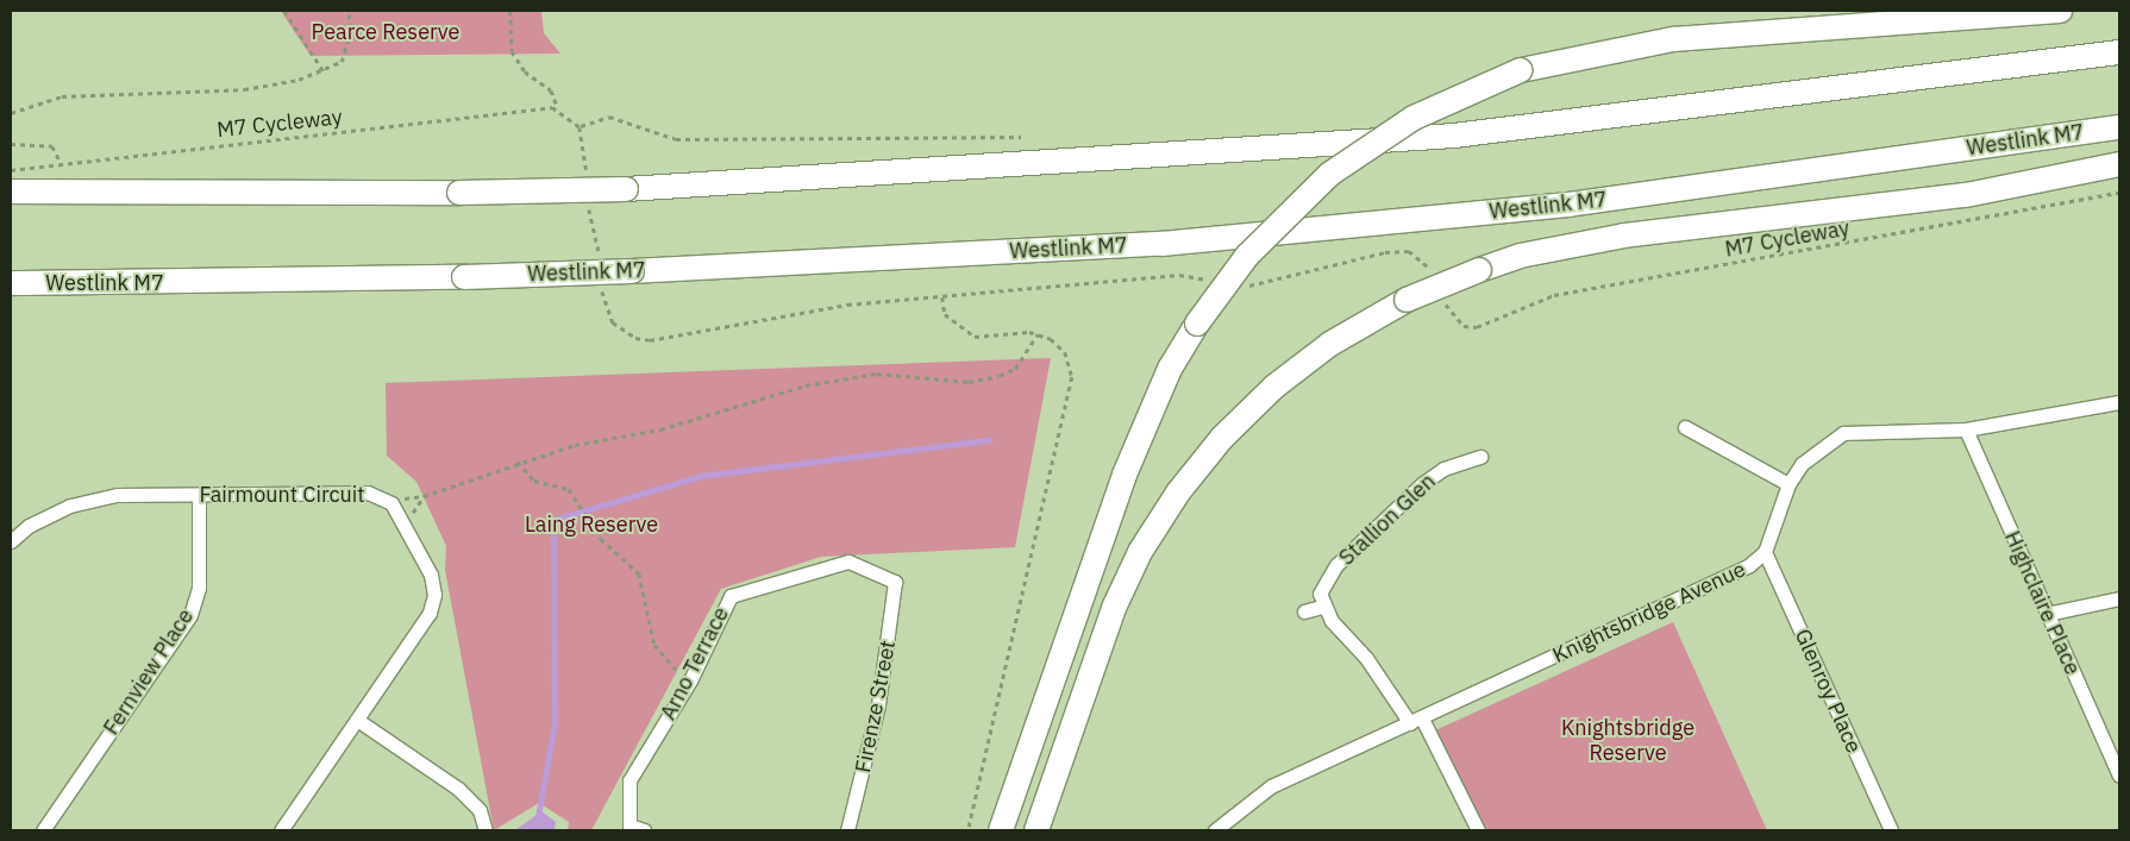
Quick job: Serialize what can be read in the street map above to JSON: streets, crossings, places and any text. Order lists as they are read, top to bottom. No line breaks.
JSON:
{"streets":{"highway":["Westlink M7"],"street":["Fairmount Circuit","Stallion Glen","Highclaire Place","Knightsbridge Avenue","Arno Terrace","Fernview Place","Glenroy Place","Firenze Street"],"path":["M7 Cycleway"]},"crossings":[["Fairmount Circuit","Fernview Place"],["Highclaire Place","Knightsbridge Avenue"],["Knightsbridge Avenue","Glenroy Place"],["Arno Terrace","Firenze Street"]],"parks":["Pearce Reserve","Laing Reserve","Knightsbridge Reserve"]}
